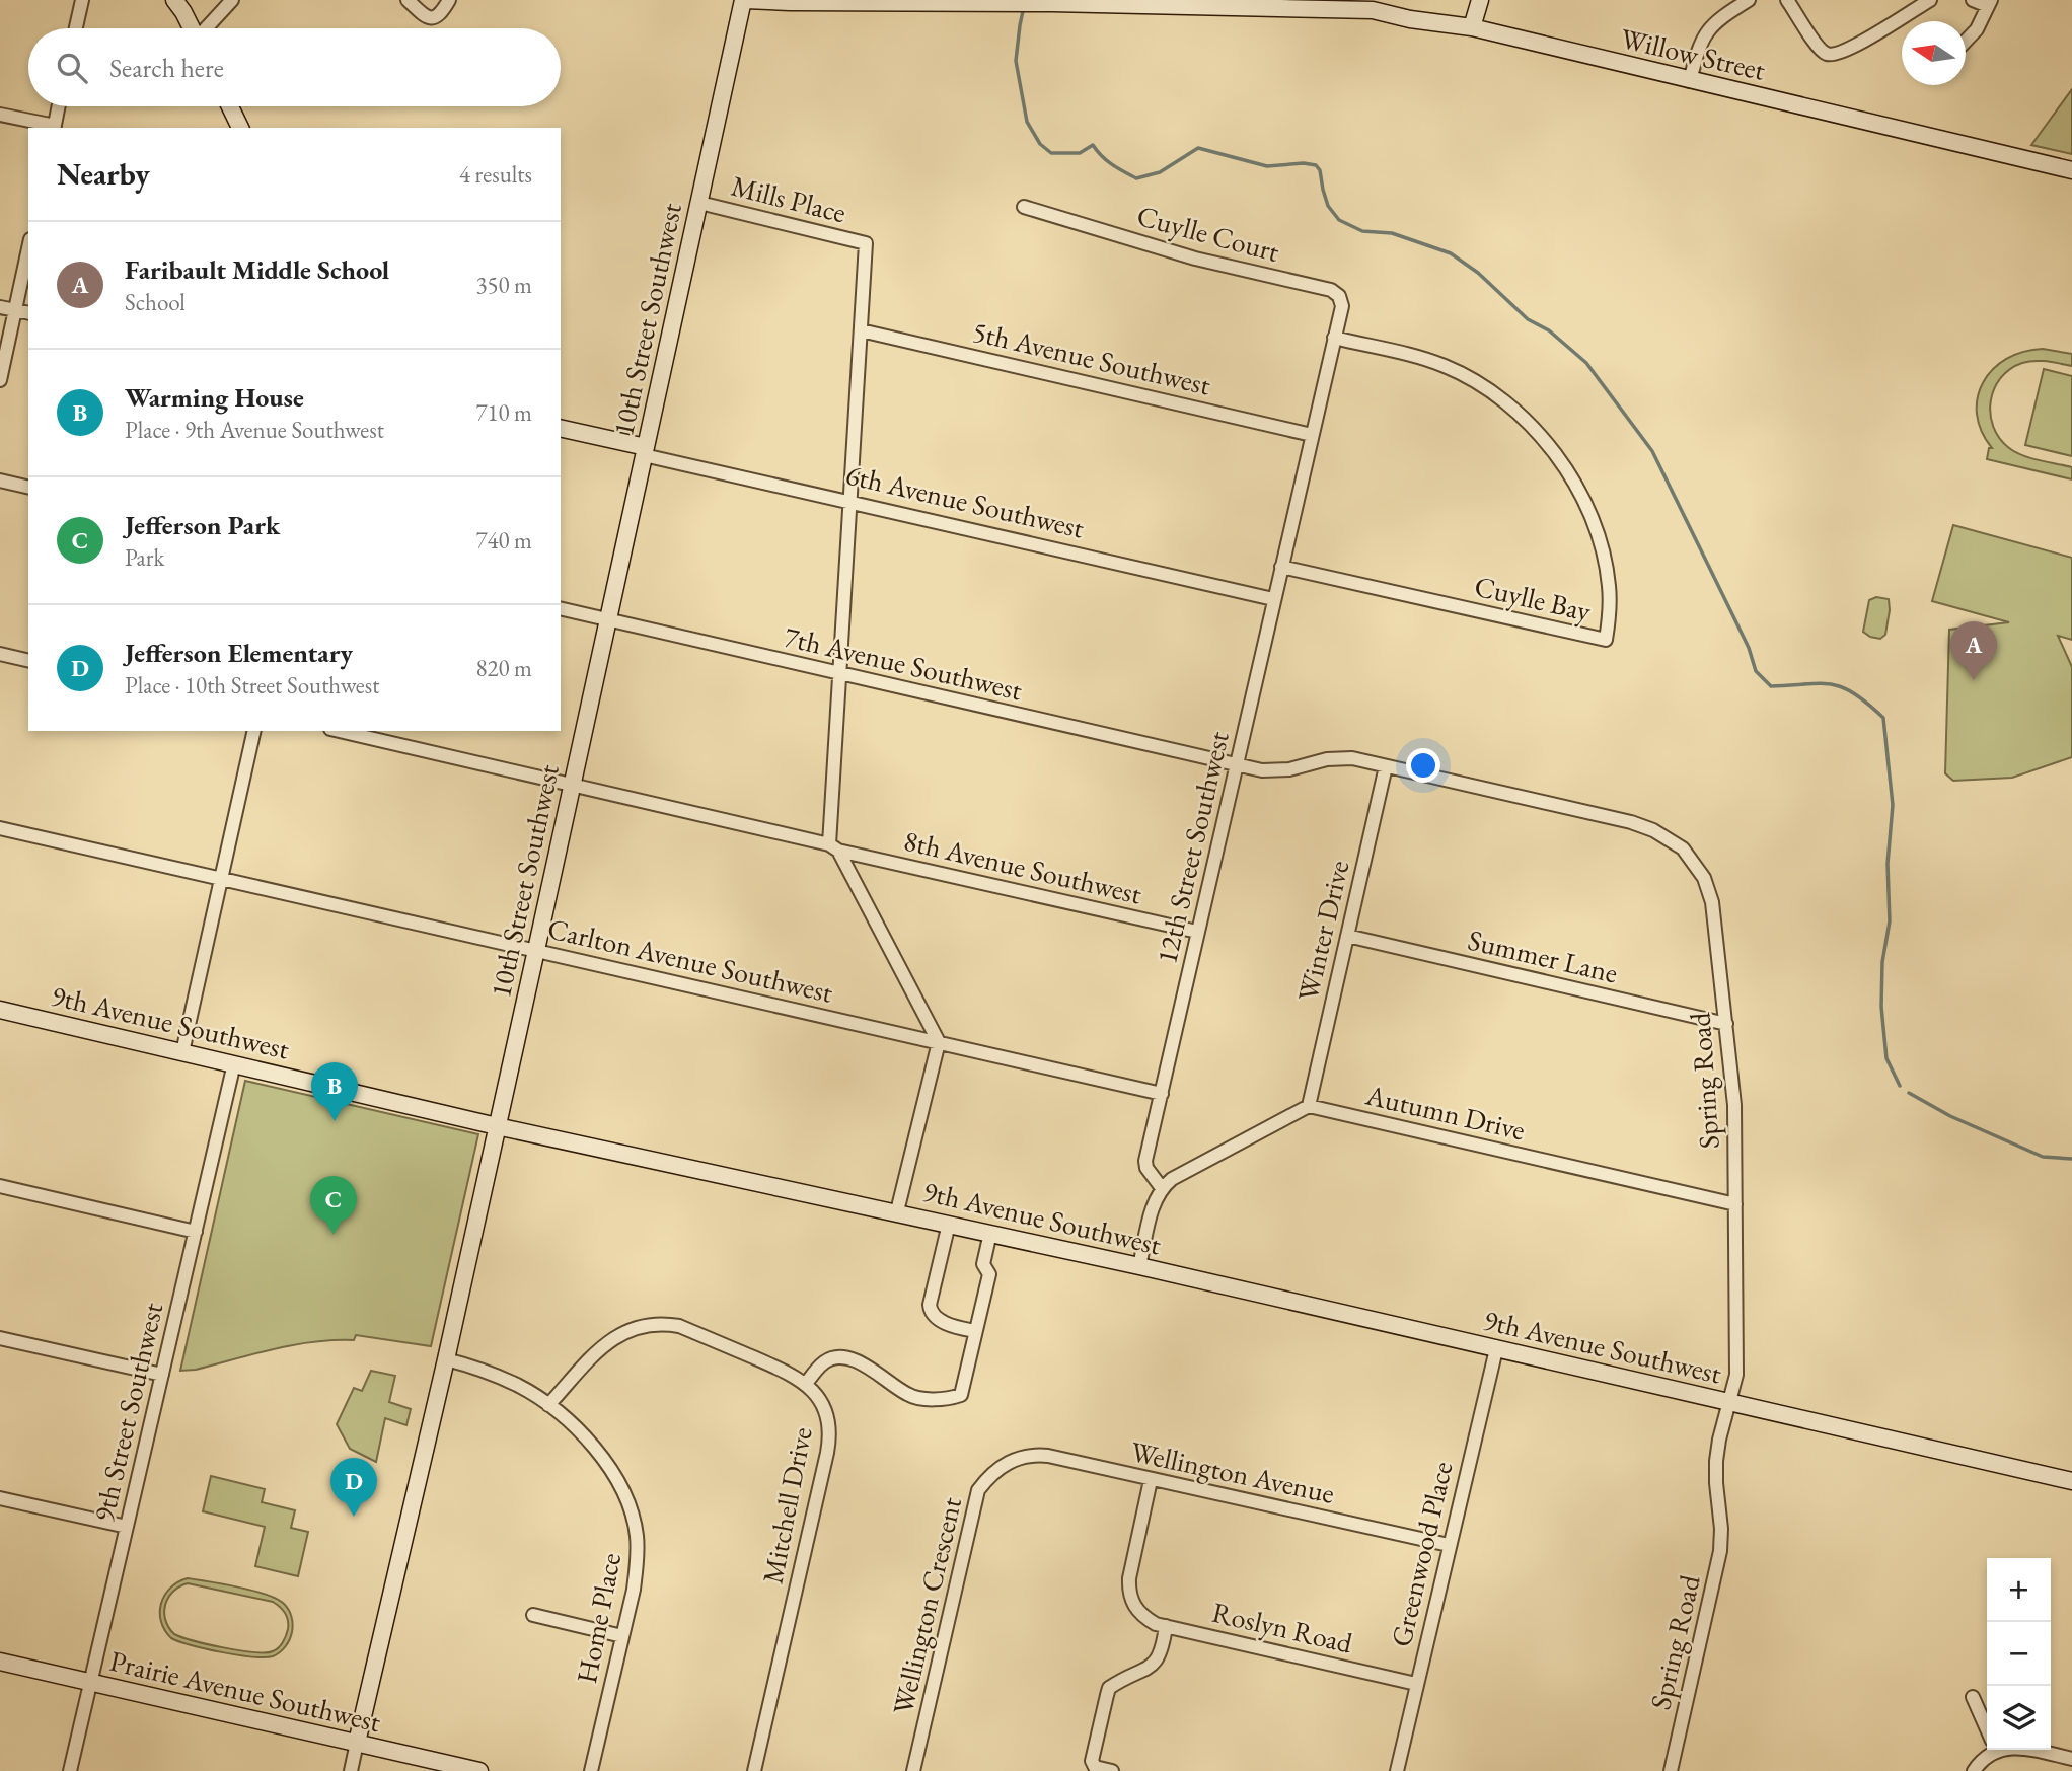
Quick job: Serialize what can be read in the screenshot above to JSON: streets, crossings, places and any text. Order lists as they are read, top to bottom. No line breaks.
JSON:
{"streets":{"street":["Willow Street","Mills Place","Cuylle Court","10th Street Southwest","5th Avenue Southwest","6th Avenue Southwest","Cuylle Bay","7th Avenue Southwest","12th Street Southwest","8th Avenue Southwest","Winter Drive","Summer Lane","Carlton Avenue Southwest","9th Avenue Southwest","Spring Road","Autumn Drive","9th Street Southwest","Wellington Avenue","Mitchell Drive","Greenwood Place","Wellington Crescent","Home Place","Roslyn Road","Prairie Avenue Southwest"]},"crossings":[["Willow Street","10th Street Southwest"],["Mills Place","10th Street Southwest"],["Mills Place","5th Avenue Southwest"],["Cuylle Court","Cuylle Bay"],["10th Street Southwest","6th Avenue Southwest"],["10th Street Southwest","7th Avenue Southwest"],["10th Street Southwest","8th Avenue Southwest"],["10th Street Southwest","Carlton Avenue Southwest"],["10th Street Southwest","9th Avenue Southwest"],["10th Street Southwest","Home Place"],["10th Street Southwest","Prairie Avenue Southwest"],["5th Avenue Southwest","12th Street Southwest"],["6th Avenue Southwest","12th Street Southwest"],["Cuylle Bay","12th Street Southwest"],["7th Avenue Southwest","12th Street Southwest"],["7th Avenue Southwest","Spring Road"],["12th Street Southwest","8th Avenue Southwest"],["12th Street Southwest","Carlton Avenue Southwest"],["12th Street Southwest","Spring Road"],["Winter Drive","Summer Lane"],["Winter Drive","Spring Road"],["Winter Drive","Autumn Drive"],["Summer Lane","Spring Road"],["9th Avenue Southwest","Spring Road"],["9th Avenue Southwest","9th Street Southwest"],["9th Avenue Southwest","Greenwood Place"],["Spring Road","Autumn Drive"],["9th Street Southwest","Prairie Avenue Southwest"],["Wellington Avenue","Greenwood Place"],["Wellington Avenue","Wellington Crescent"],["Wellington Avenue","Roslyn Road"],["Mitchell Drive","Home Place"],["Greenwood Place","Roslyn Road"]],"north":"left","page":{"search":"Search here","heading":["Nearby","4 results"],"list":[{"mark":"A","name":"Faribault Middle School","note":"School","value":"350 m"},{"mark":"B","name":"Warming House","note":"Place · 9th Avenue Southwest","value":"710 m"},{"mark":"C","name":"Jefferson Park","note":"Park","value":"740 m"},{"mark":"D","name":"Jefferson Elementary","note":"Place · 10th Street Southwest","value":"820 m"}],"pins":["A","B","C","D"],"map_buttons":["+","−"]}}
